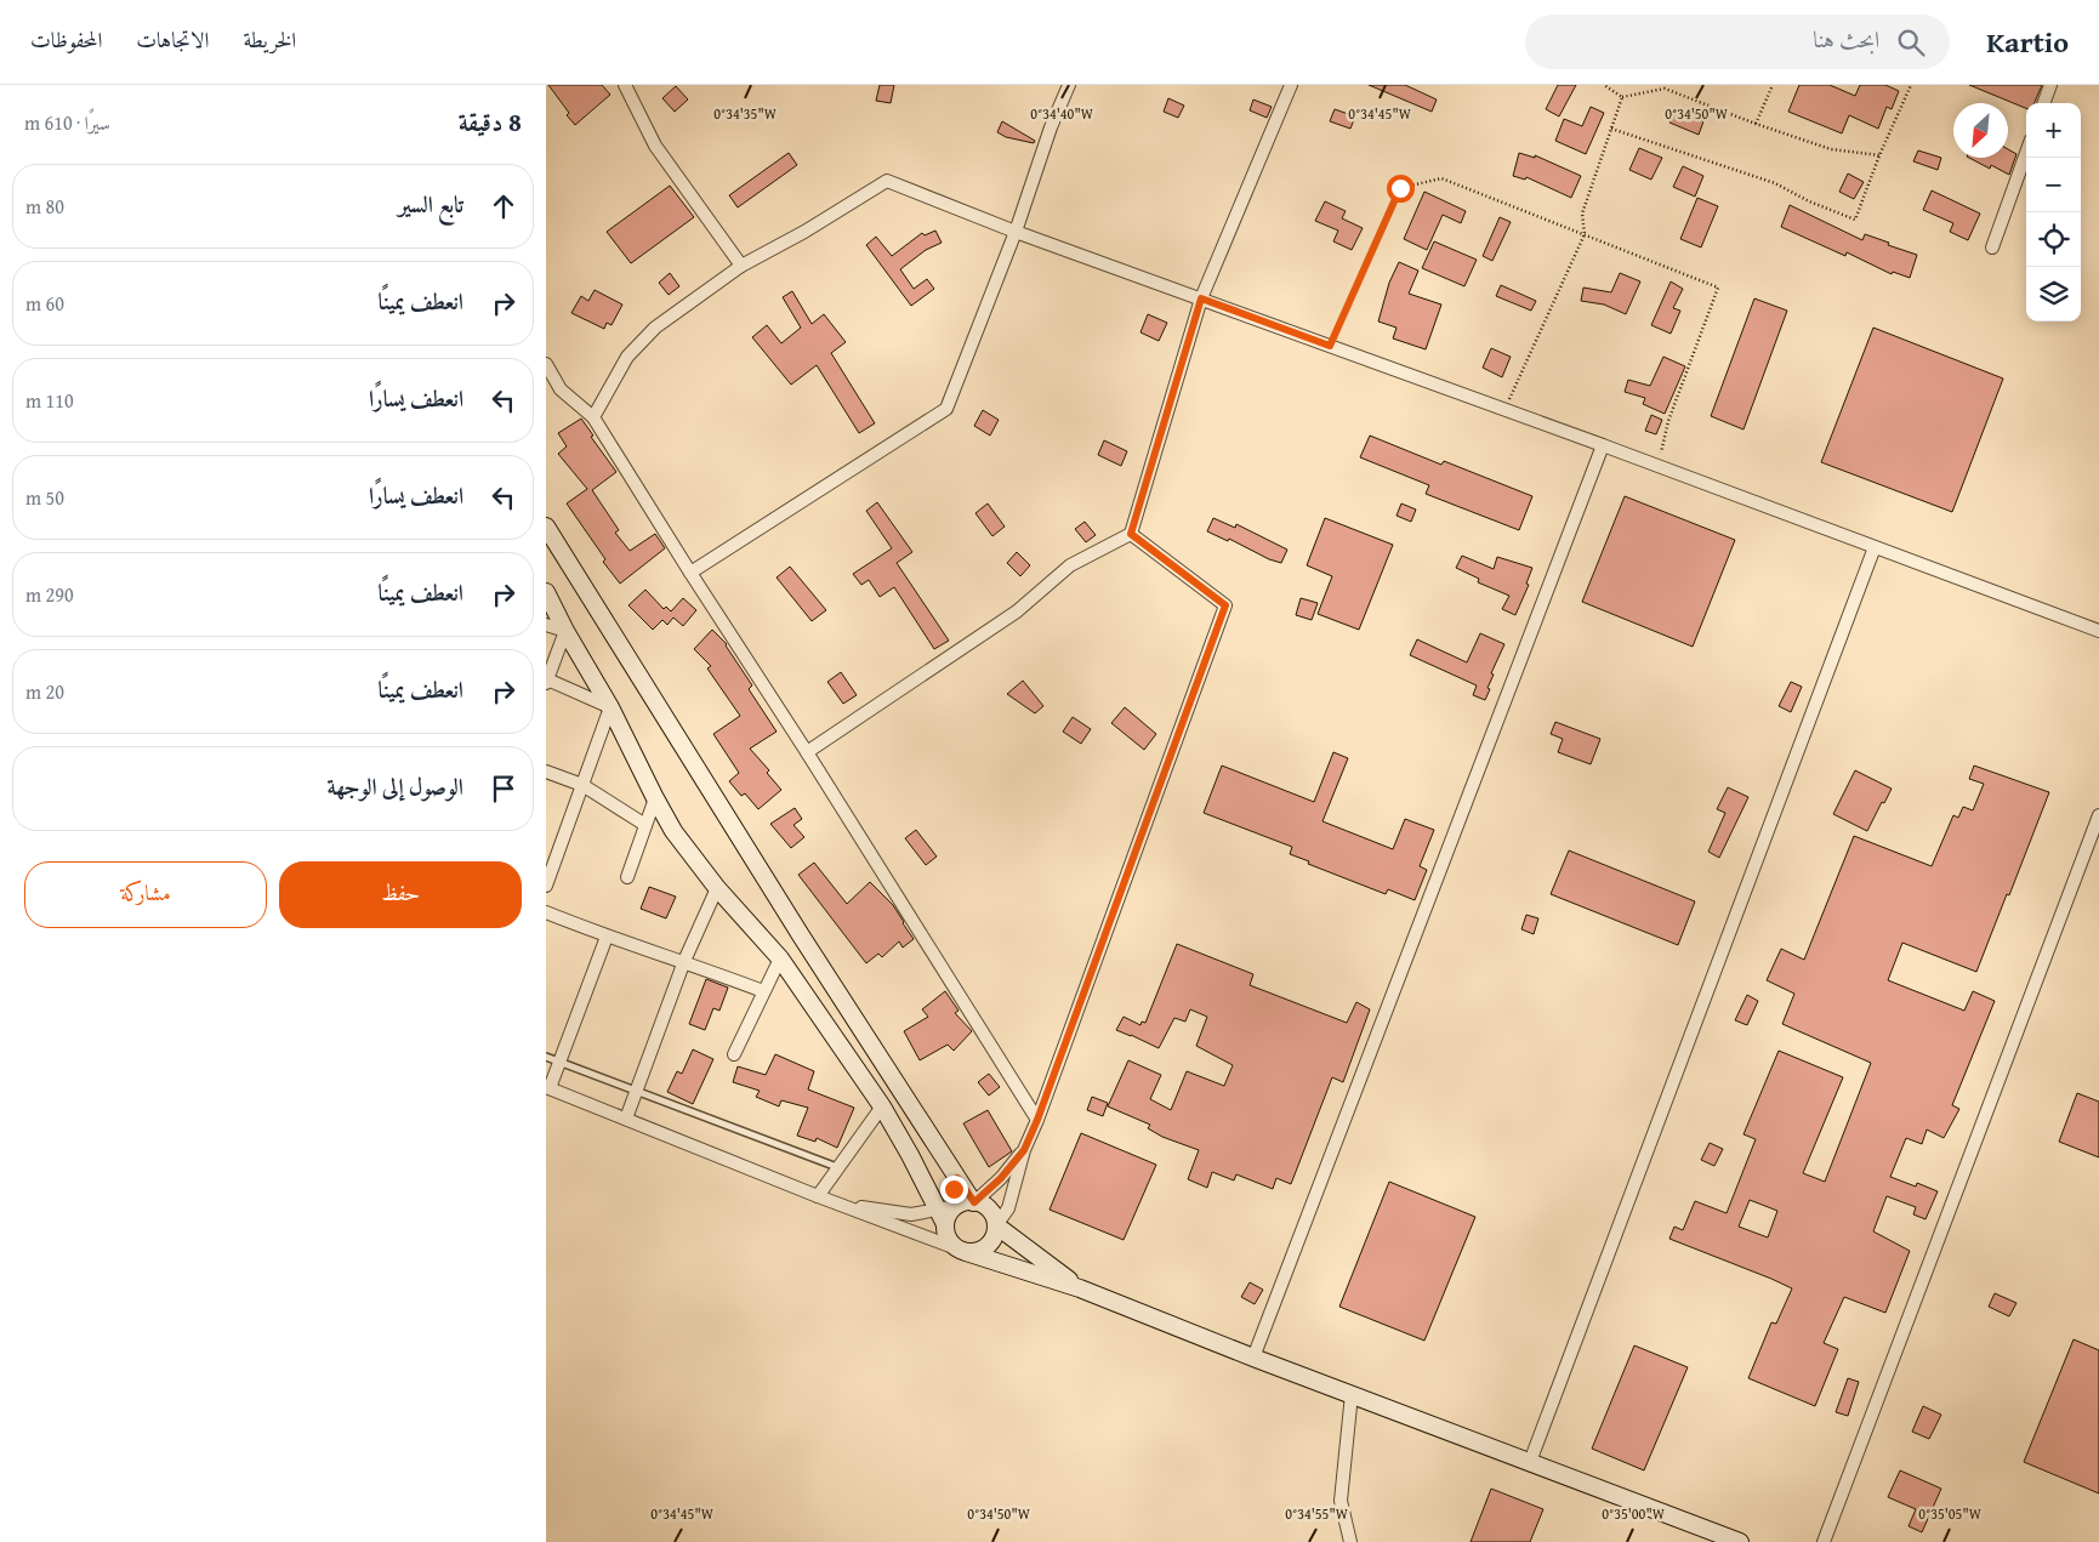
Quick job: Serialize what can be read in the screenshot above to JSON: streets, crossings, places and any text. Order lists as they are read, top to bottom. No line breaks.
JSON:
{"north":"bottom left","page":{"header":"Kartio","search":"ابحث هنا","nav":["الخريطة","الاتجاهات","المحفوظات"],"heading":["8 دقيقة","سيرًا · 610 m"],"map_buttons":["+","−"],"list":[["تابع السير","80 m"],["انعطف يمينًا","60 m"],["انعطف يسارًا","110 m"],["انعطف يسارًا","50 m"],["انعطف يمينًا","290 m"],["انعطف يمينًا","20 m"],"الوصول إلى الوجهة"],"buttons":["حفظ","مشاركة"]},"coordinates":["0°34'35\"W","0°34'40\"W","0°34'45\"W","0°34'50\"W","0°34'55\"W","0°35'00\"W","0°35'05\"W"]}
